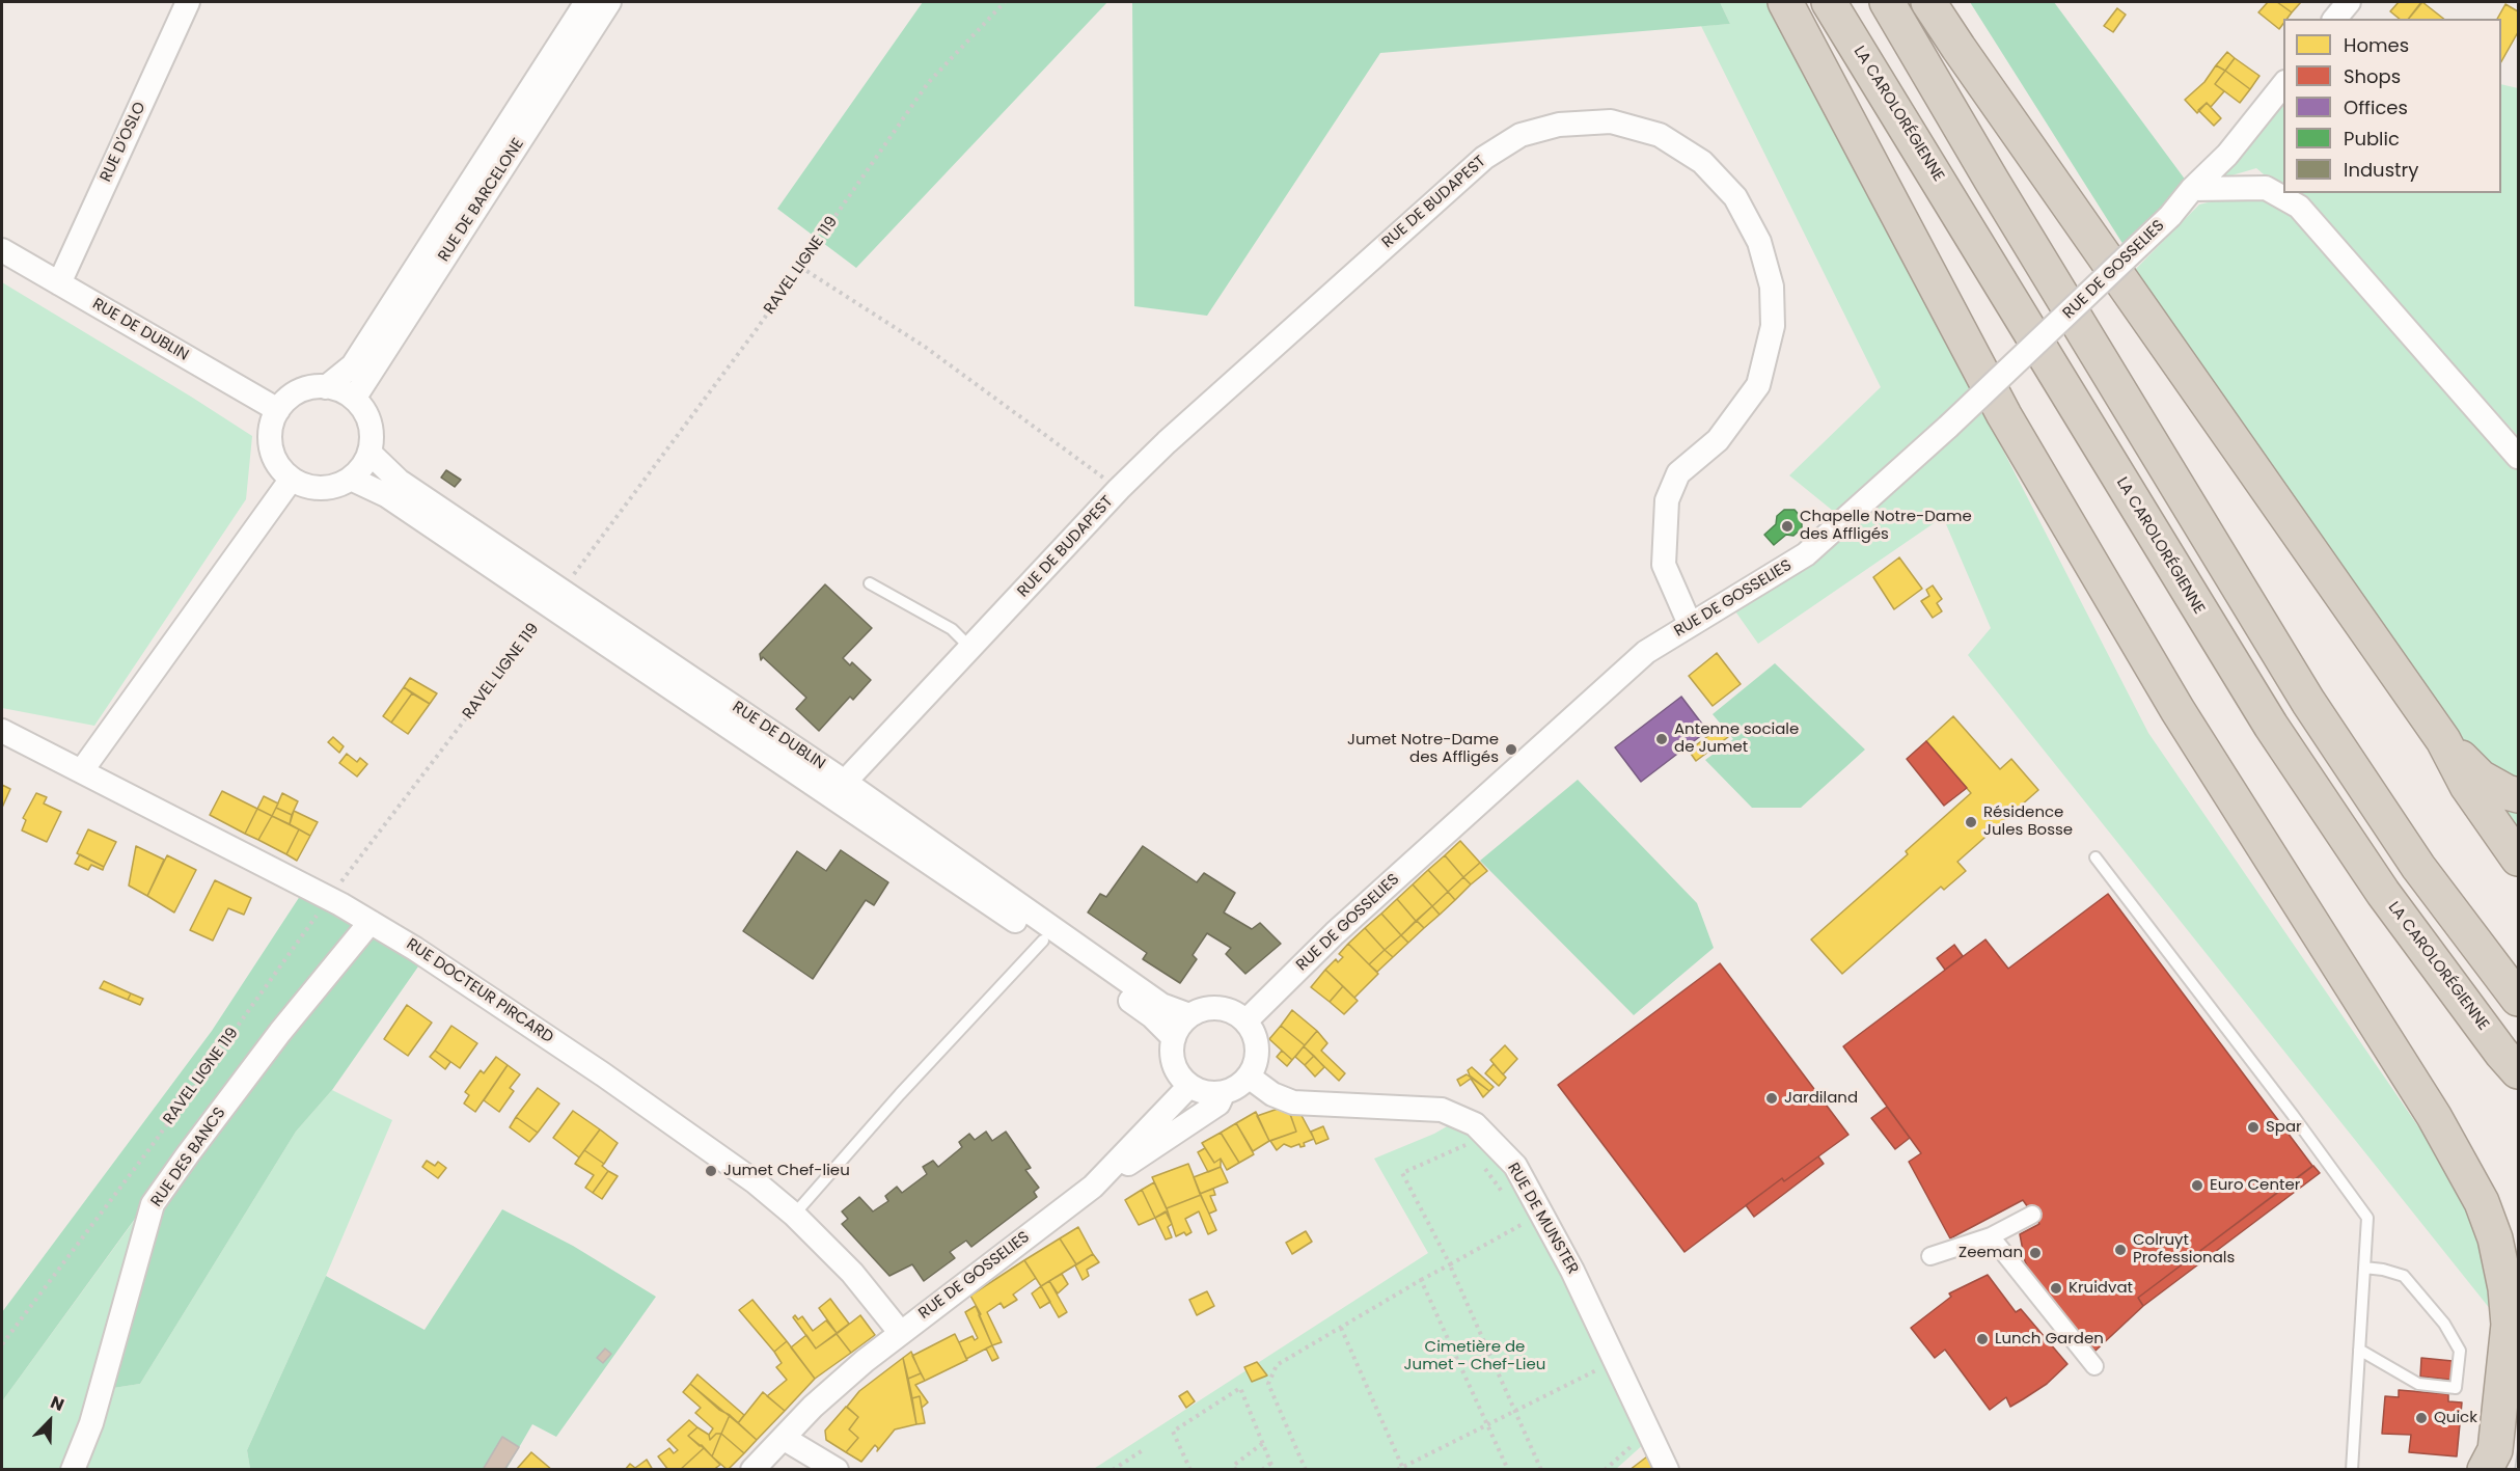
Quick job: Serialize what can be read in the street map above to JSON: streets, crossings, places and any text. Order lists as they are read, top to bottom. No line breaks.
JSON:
{"streets":{"highway":["LA CAROLORÉGIENNE"],"street":["RUE D'OSLO","RUE DE BARCELONE","RUE DE BUDAPEST","RUE DE GOSSELIES","RUE DE DUBLIN","RUE DOCTEUR PIRCARD","RUE DES BANCS","RUE DE MUNSTER"],"path":["RAVEL LIGNE 119"]},"crossings":[["RUE D'OSLO","RUE DE DUBLIN"],["RUE DE BARCELONE","RUE DE DUBLIN"],["RUE DE BUDAPEST","RUE DE GOSSELIES"],["RUE DE BUDAPEST","RUE DE DUBLIN"],["RAVEL LIGNE 119","RUE DE DUBLIN"],["RAVEL LIGNE 119","RUE DOCTEUR PIRCARD"],["RUE DE GOSSELIES","RUE DE DUBLIN"],["RUE DE GOSSELIES","RUE DOCTEUR PIRCARD"],["RUE DE GOSSELIES","RUE DE MUNSTER"],["RUE DE DUBLIN","RUE DE MUNSTER"],["RUE DOCTEUR PIRCARD","RUE DES BANCS"]],"parks":["Cimetière de Jumet - Chef-Lieu"],"places":["Chapelle Notre-Dame des Affligés","Antenne sociale de Jumet","Jumet Notre-Dame des Affligés","Résidence Jules Bosse","Jardiland","Spar","Jumet Chef-lieu","Euro Center","Colruyt Professionals","Zeeman","Kruidvat","Lunch Garden","Quick"],"legend":["Homes","Shops","Offices","Public","Industry"],"north":"top right"}
